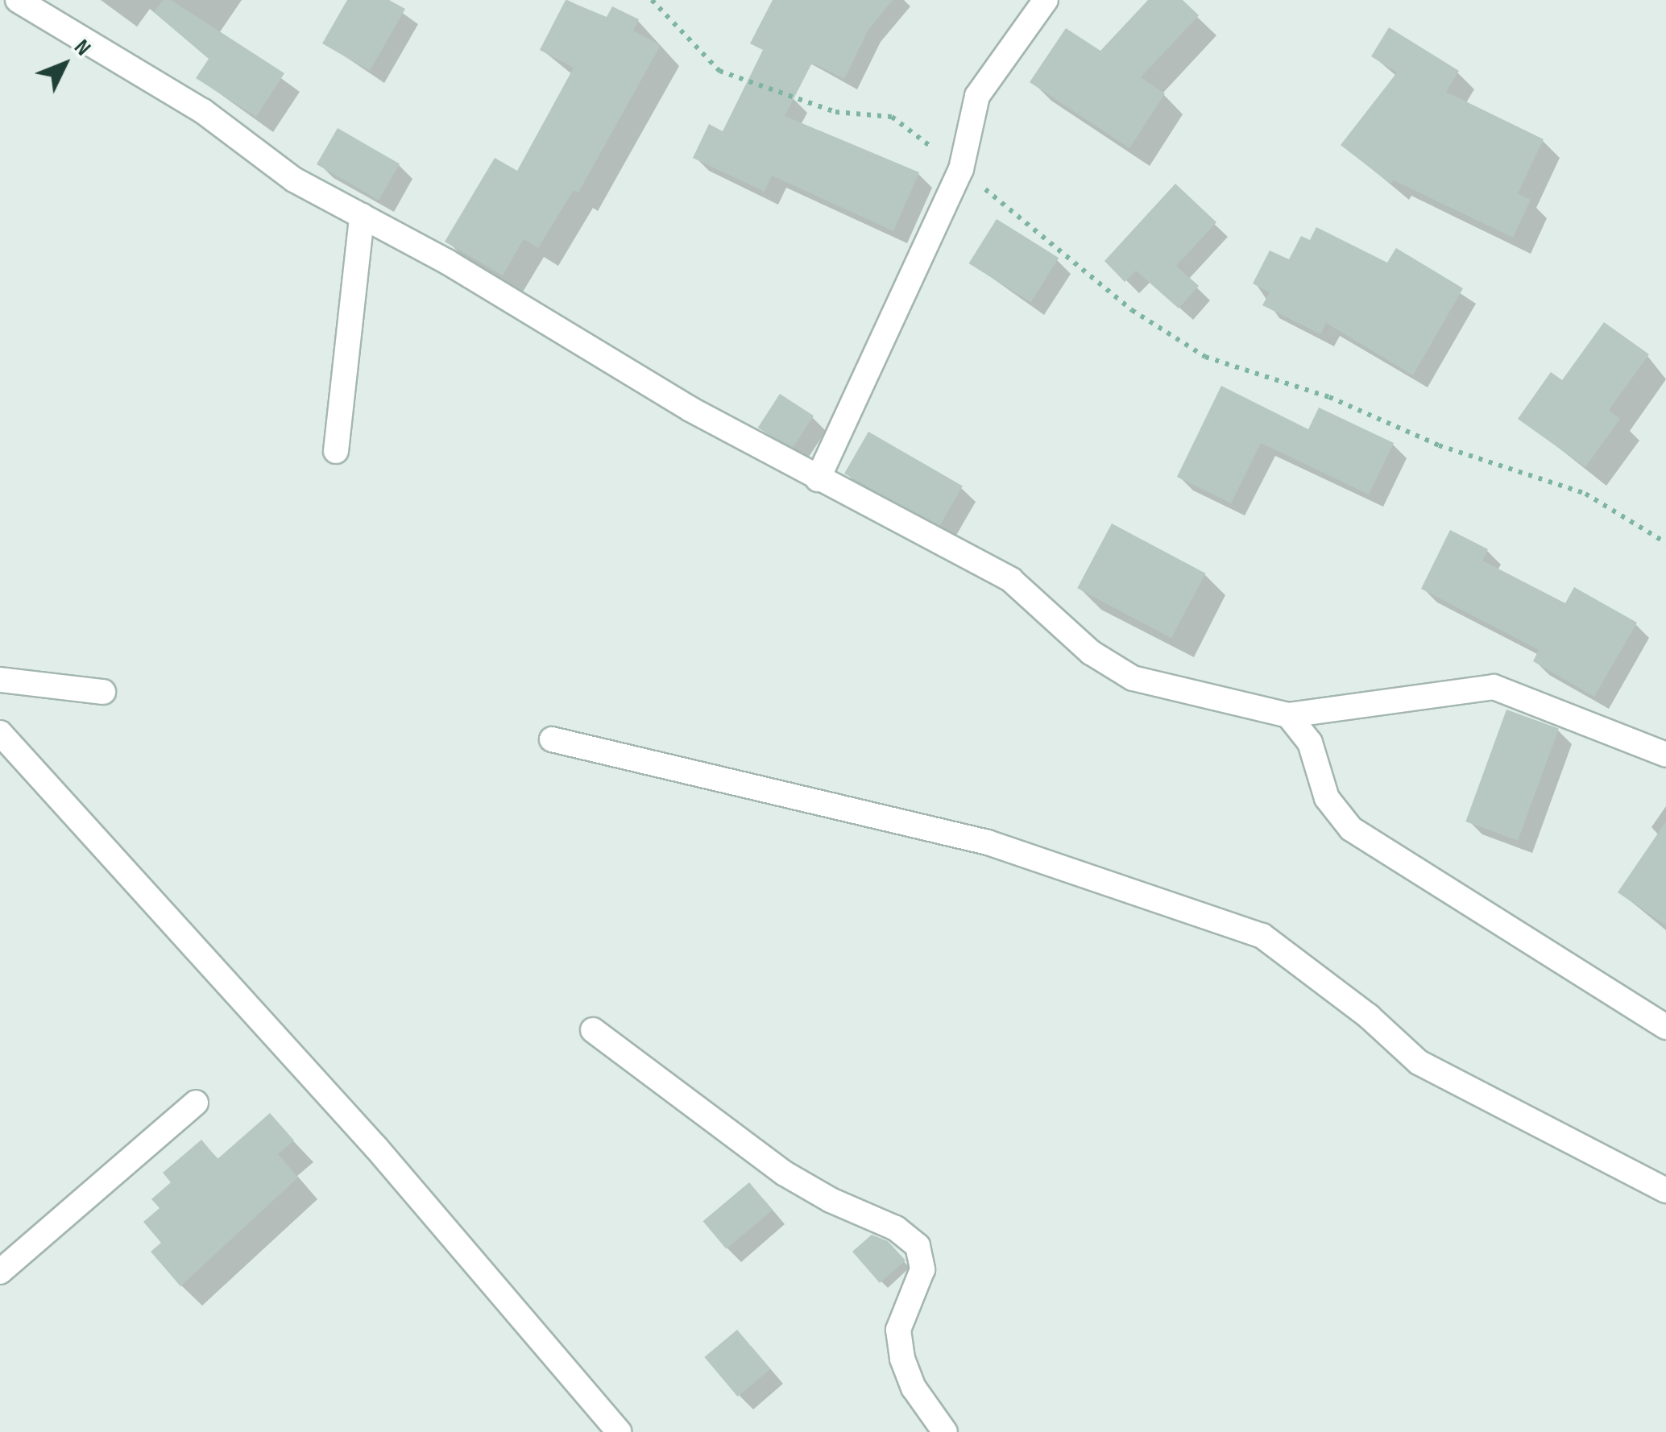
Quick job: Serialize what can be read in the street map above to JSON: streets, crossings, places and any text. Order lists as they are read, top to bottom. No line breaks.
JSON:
{"north":"top right"}
